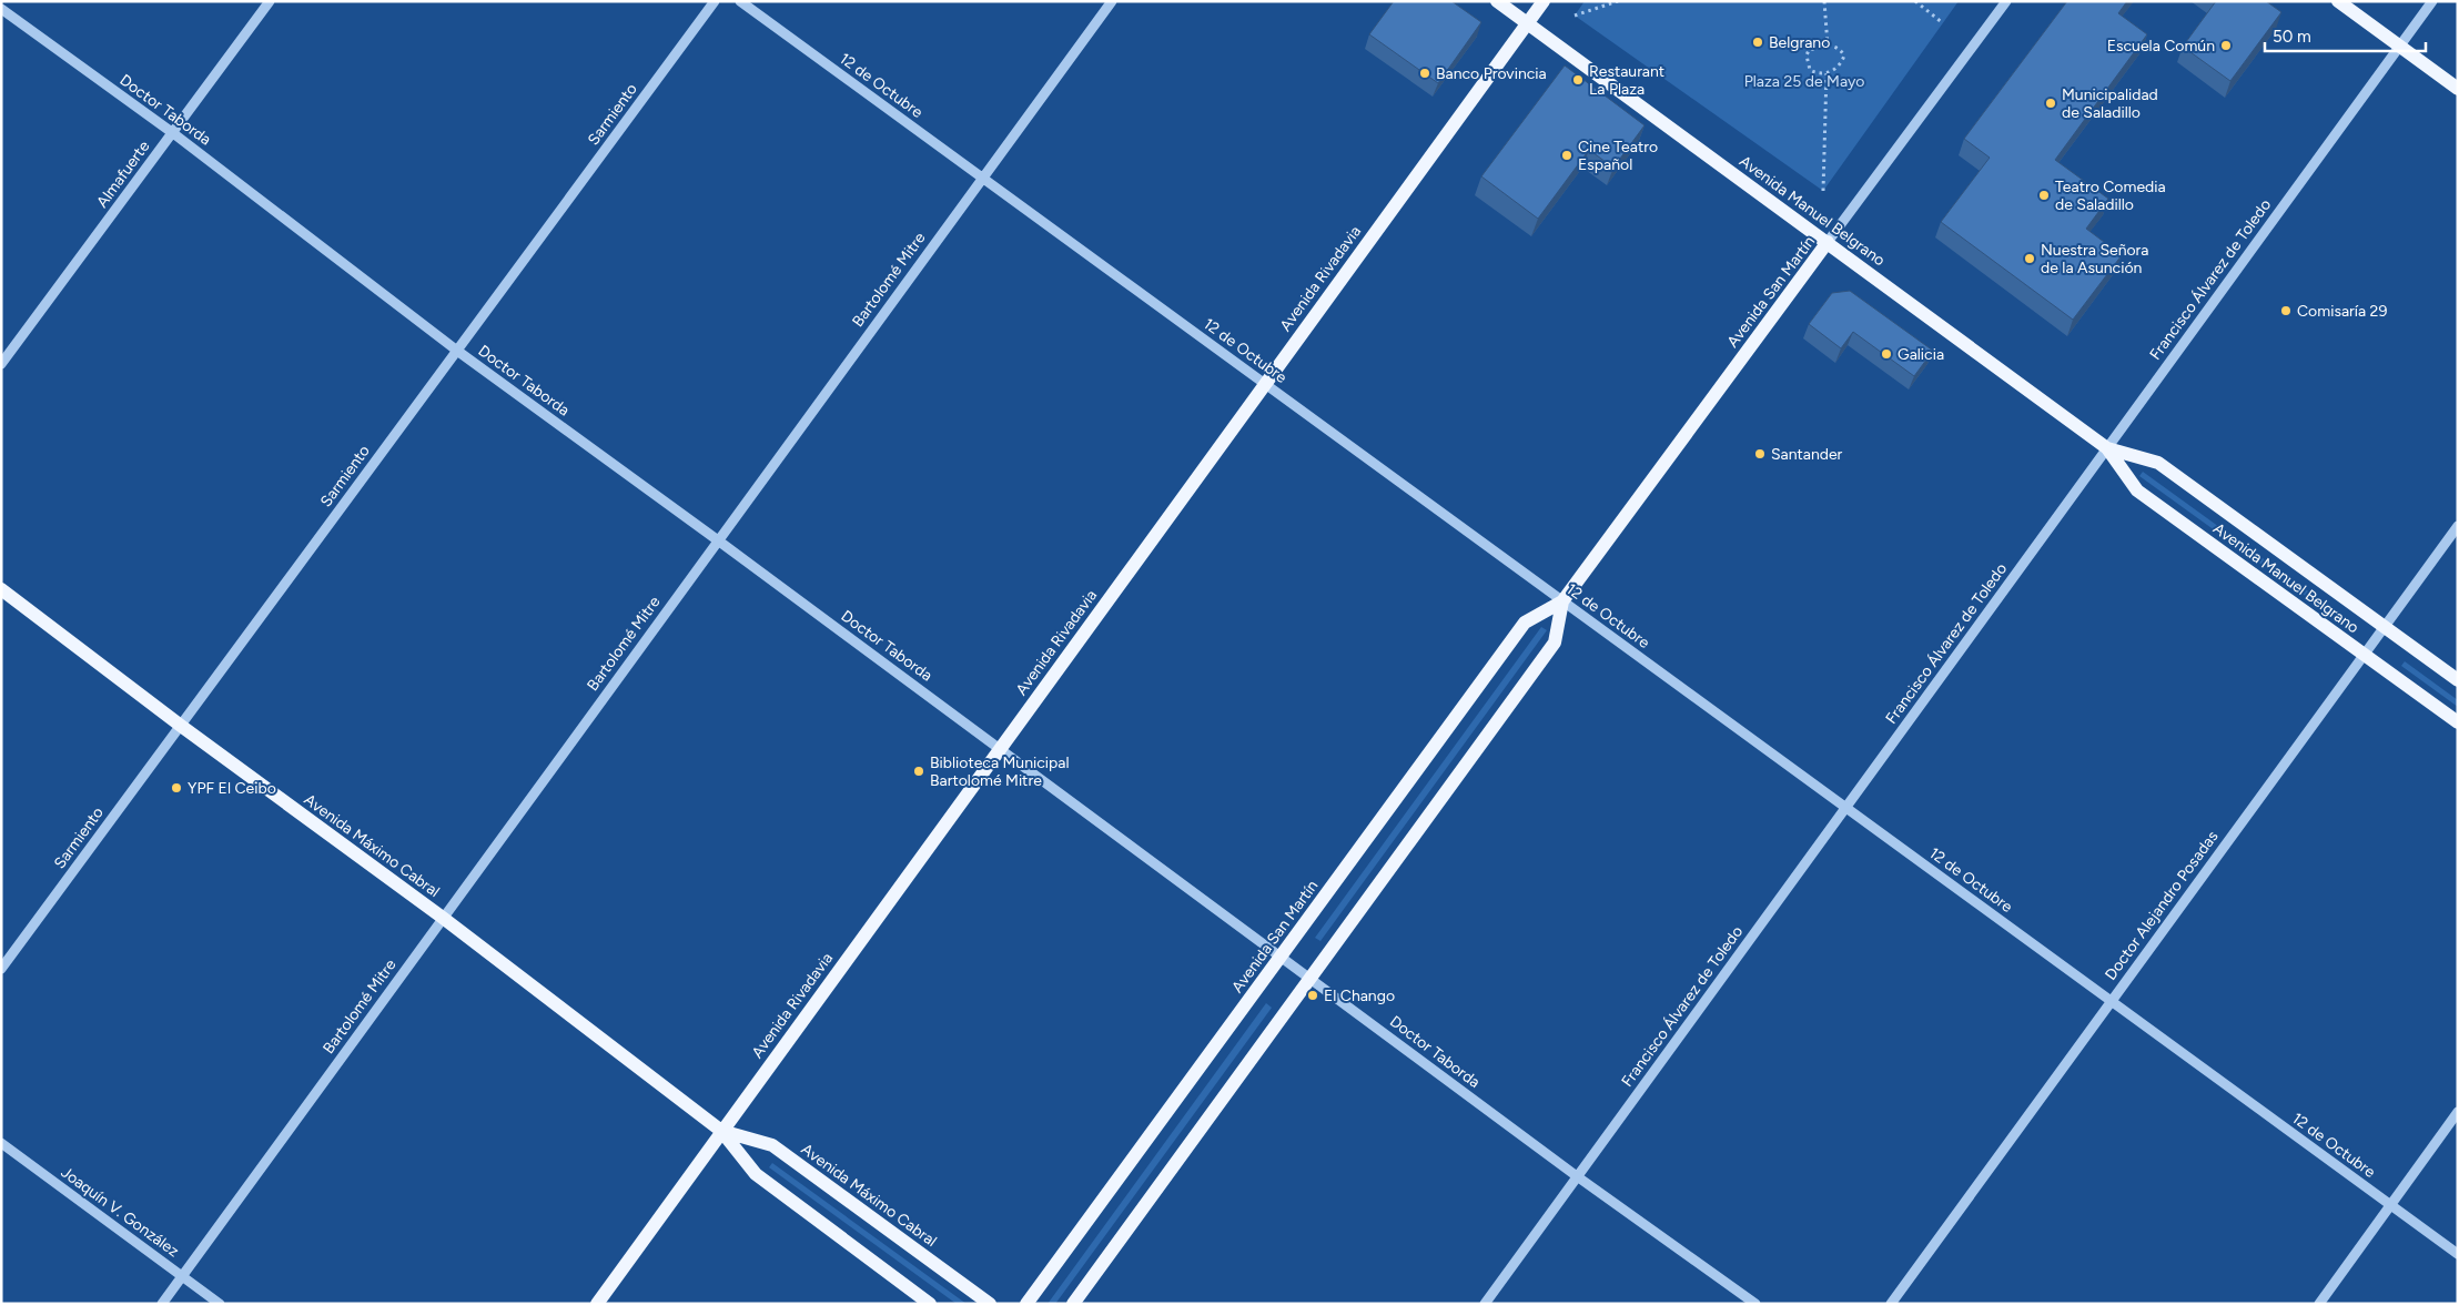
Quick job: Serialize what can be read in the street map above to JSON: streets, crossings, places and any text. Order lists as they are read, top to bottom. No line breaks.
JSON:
{"streets":{"main road":["Avenida Manuel Belgrano","Avenida Rivadavia","Avenida San Martín","Avenida Máximo Cabral"],"street":["12 de Octubre","Doctor Taborda","Sarmiento","Almafuerte","Bartolomé Mitre","Francisco Álvarez de Toledo","Doctor Alejandro Posadas","Joaquín V. González"]},"crossings":[["12 de Octubre","Avenida Rivadavia"],["12 de Octubre","Bartolomé Mitre"],["12 de Octubre","Francisco Álvarez de Toledo"],["12 de Octubre","Avenida San Martín"],["12 de Octubre","Doctor Alejandro Posadas"],["Doctor Taborda","Sarmiento"],["Doctor Taborda","Almafuerte"],["Doctor Taborda","Avenida Rivadavia"],["Doctor Taborda","Bartolomé Mitre"],["Doctor Taborda","Francisco Álvarez de Toledo"],["Doctor Taborda","Avenida San Martín"],["Sarmiento","Avenida Máximo Cabral"],["Avenida Manuel Belgrano","Avenida Rivadavia"],["Avenida Manuel Belgrano","Francisco Álvarez de Toledo"],["Avenida Manuel Belgrano","Avenida San Martín"],["Avenida Manuel Belgrano","Doctor Alejandro Posadas"],["Avenida Rivadavia","Avenida Máximo Cabral"],["Bartolomé Mitre","Avenida Máximo Cabral"],["Bartolomé Mitre","Joaquín V. González"]],"parks":["Plaza 25 de Mayo"],"places":["Belgrano","Escuela Común","Banco Provincia","Restaurant La Plaza","Municipalidad de Saladillo","Cine Teatro Español","Teatro Comedia de Saladillo","Nuestra Señora de la Asunción","Comisaría 29","Galicia","Santander","Biblioteca Municipal Bartolomé Mitre","YPF El Ceibo","El Chango"],"scale_bar":"50 m"}
